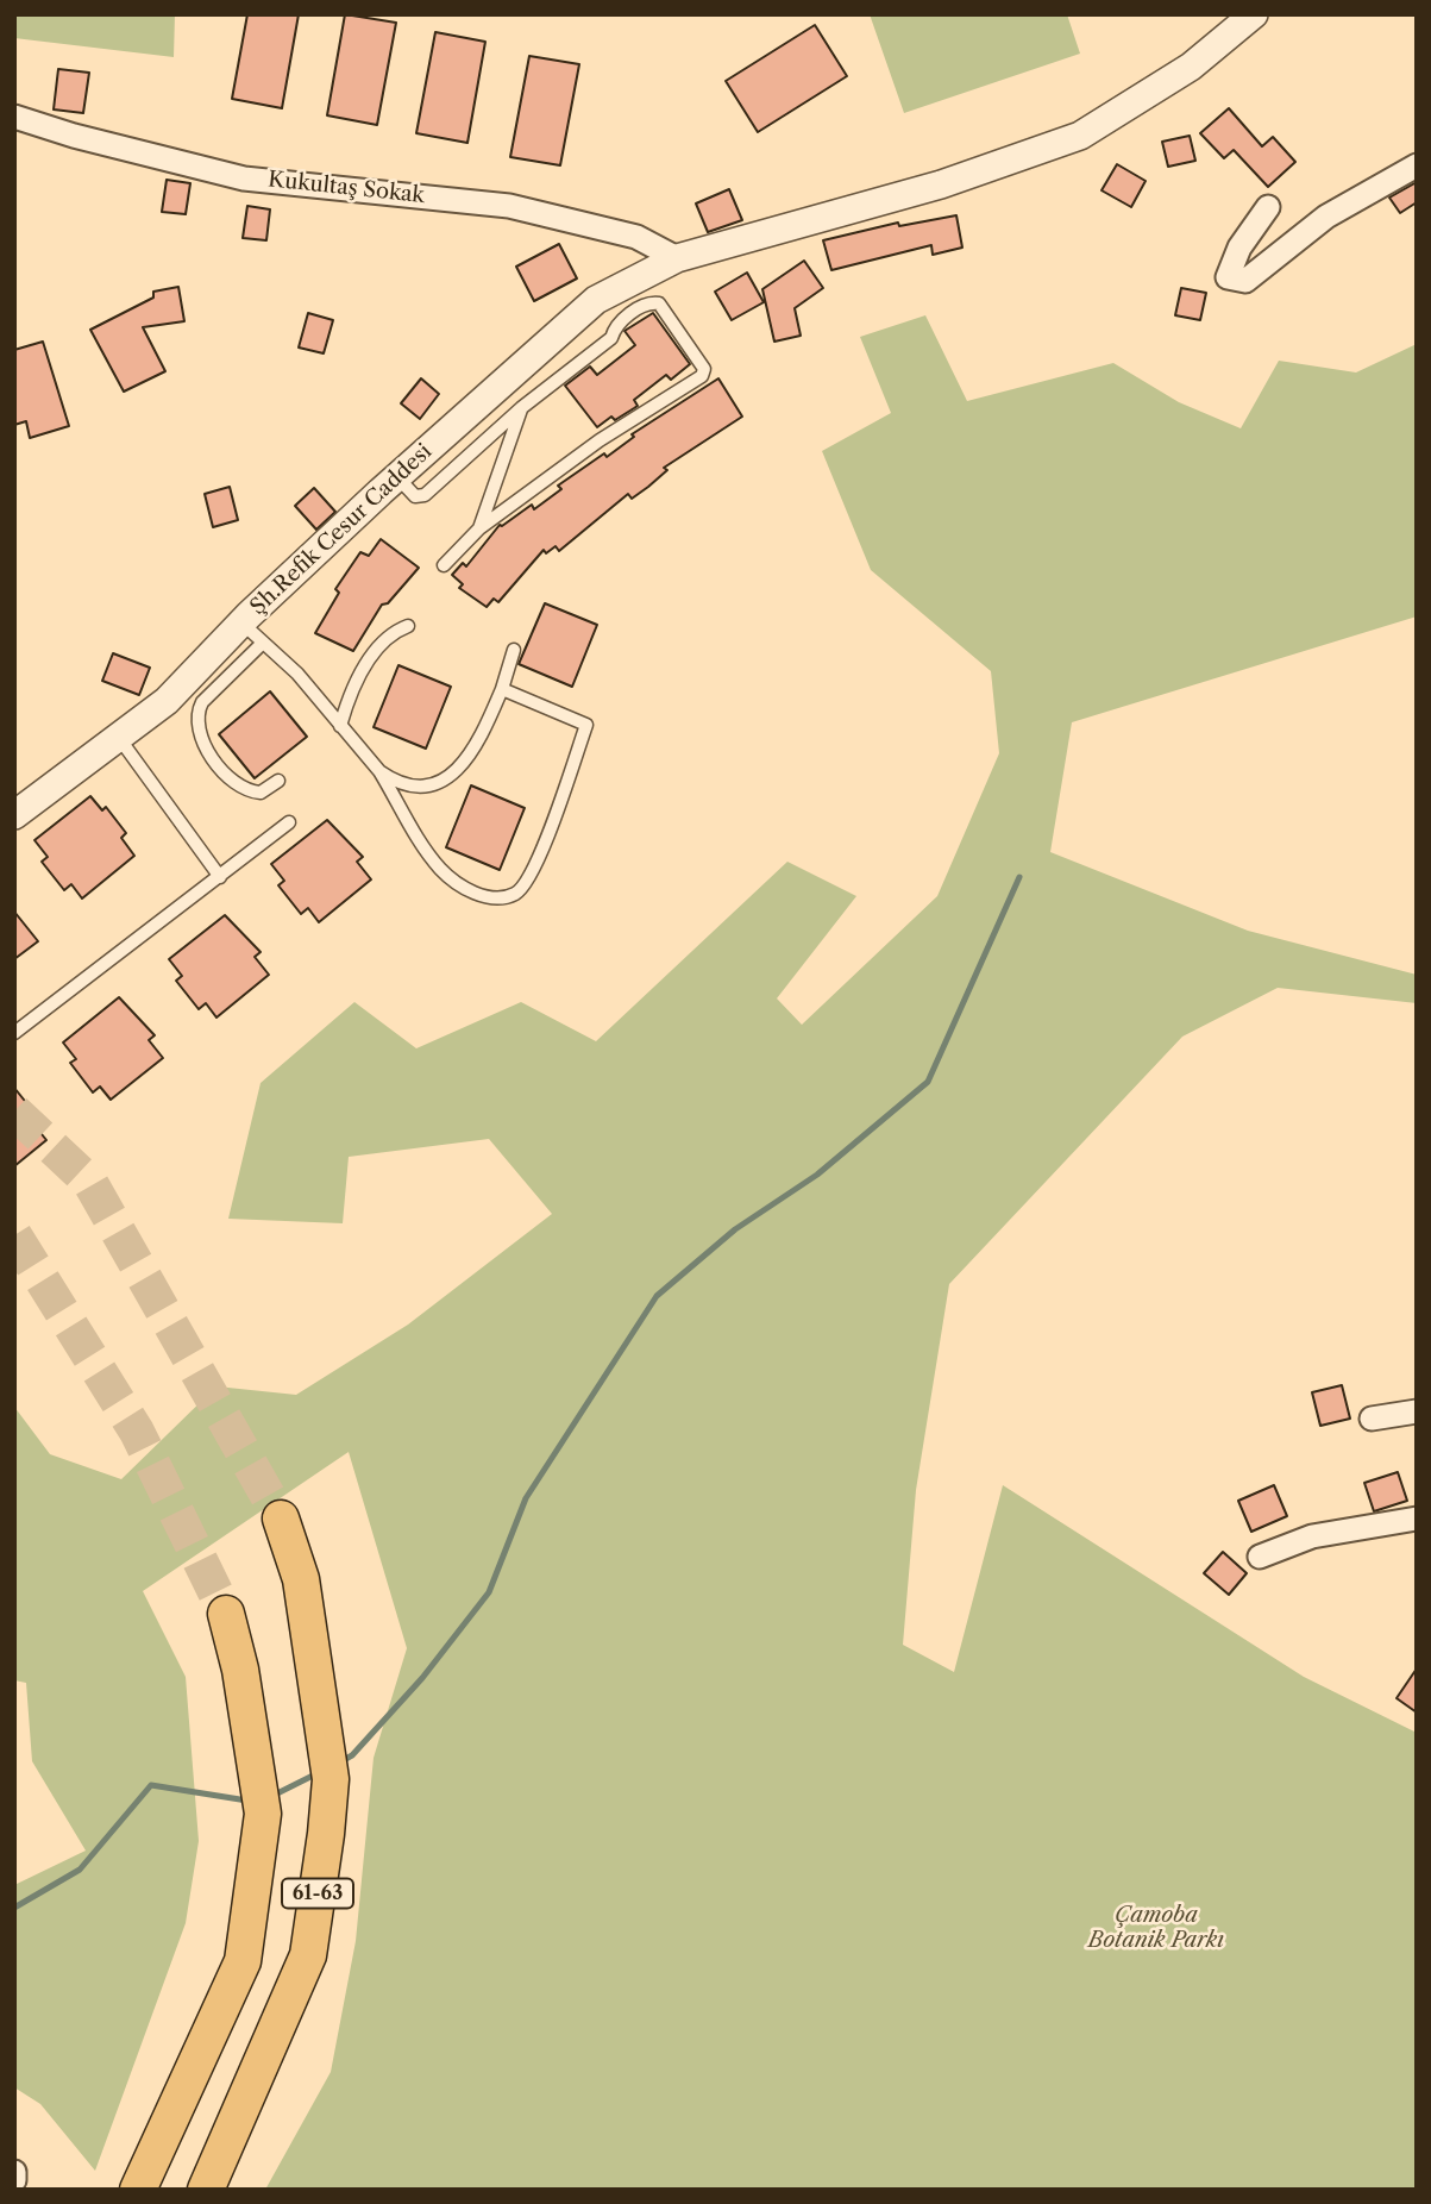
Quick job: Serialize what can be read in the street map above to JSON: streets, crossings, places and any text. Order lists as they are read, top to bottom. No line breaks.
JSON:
{"streets":{"main road":["61-63"],"street":["Kukultaş Sokak","Şh.Refik Cesur Caddesi"]},"crossings":[["Kukultaş Sokak","Şh.Refik Cesur Caddesi"]],"parks":["Çamoba Botanik Parkı"]}
